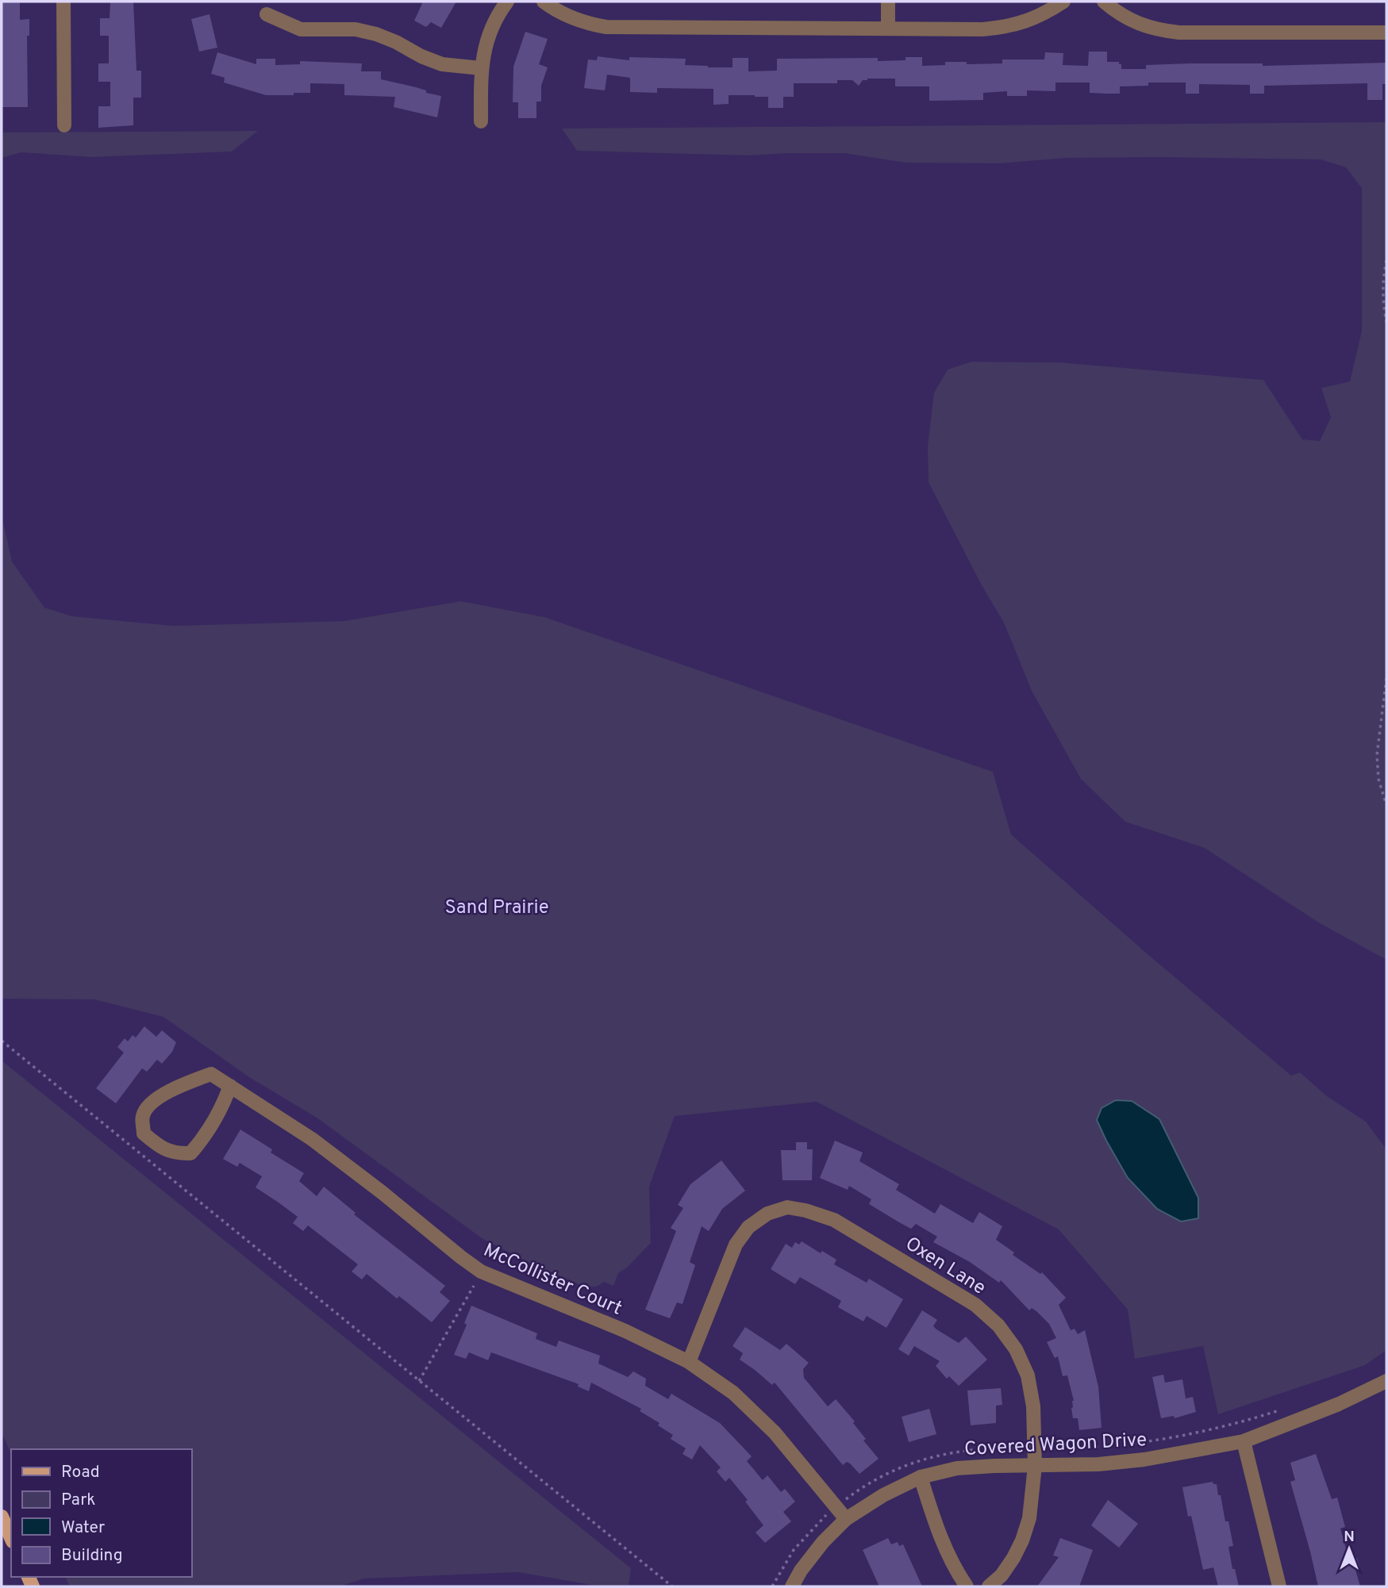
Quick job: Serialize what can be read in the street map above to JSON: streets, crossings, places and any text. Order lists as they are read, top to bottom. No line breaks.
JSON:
{"streets":{"street":["Oxen Lane","McCollister Court","Covered Wagon Drive"]},"crossings":[["Oxen Lane","McCollister Court"],["Oxen Lane","Covered Wagon Drive"],["McCollister Court","Covered Wagon Drive"]],"parks":["Sand Prairie"],"legend":["Road","Park","Water","Building"],"north":"top"}
